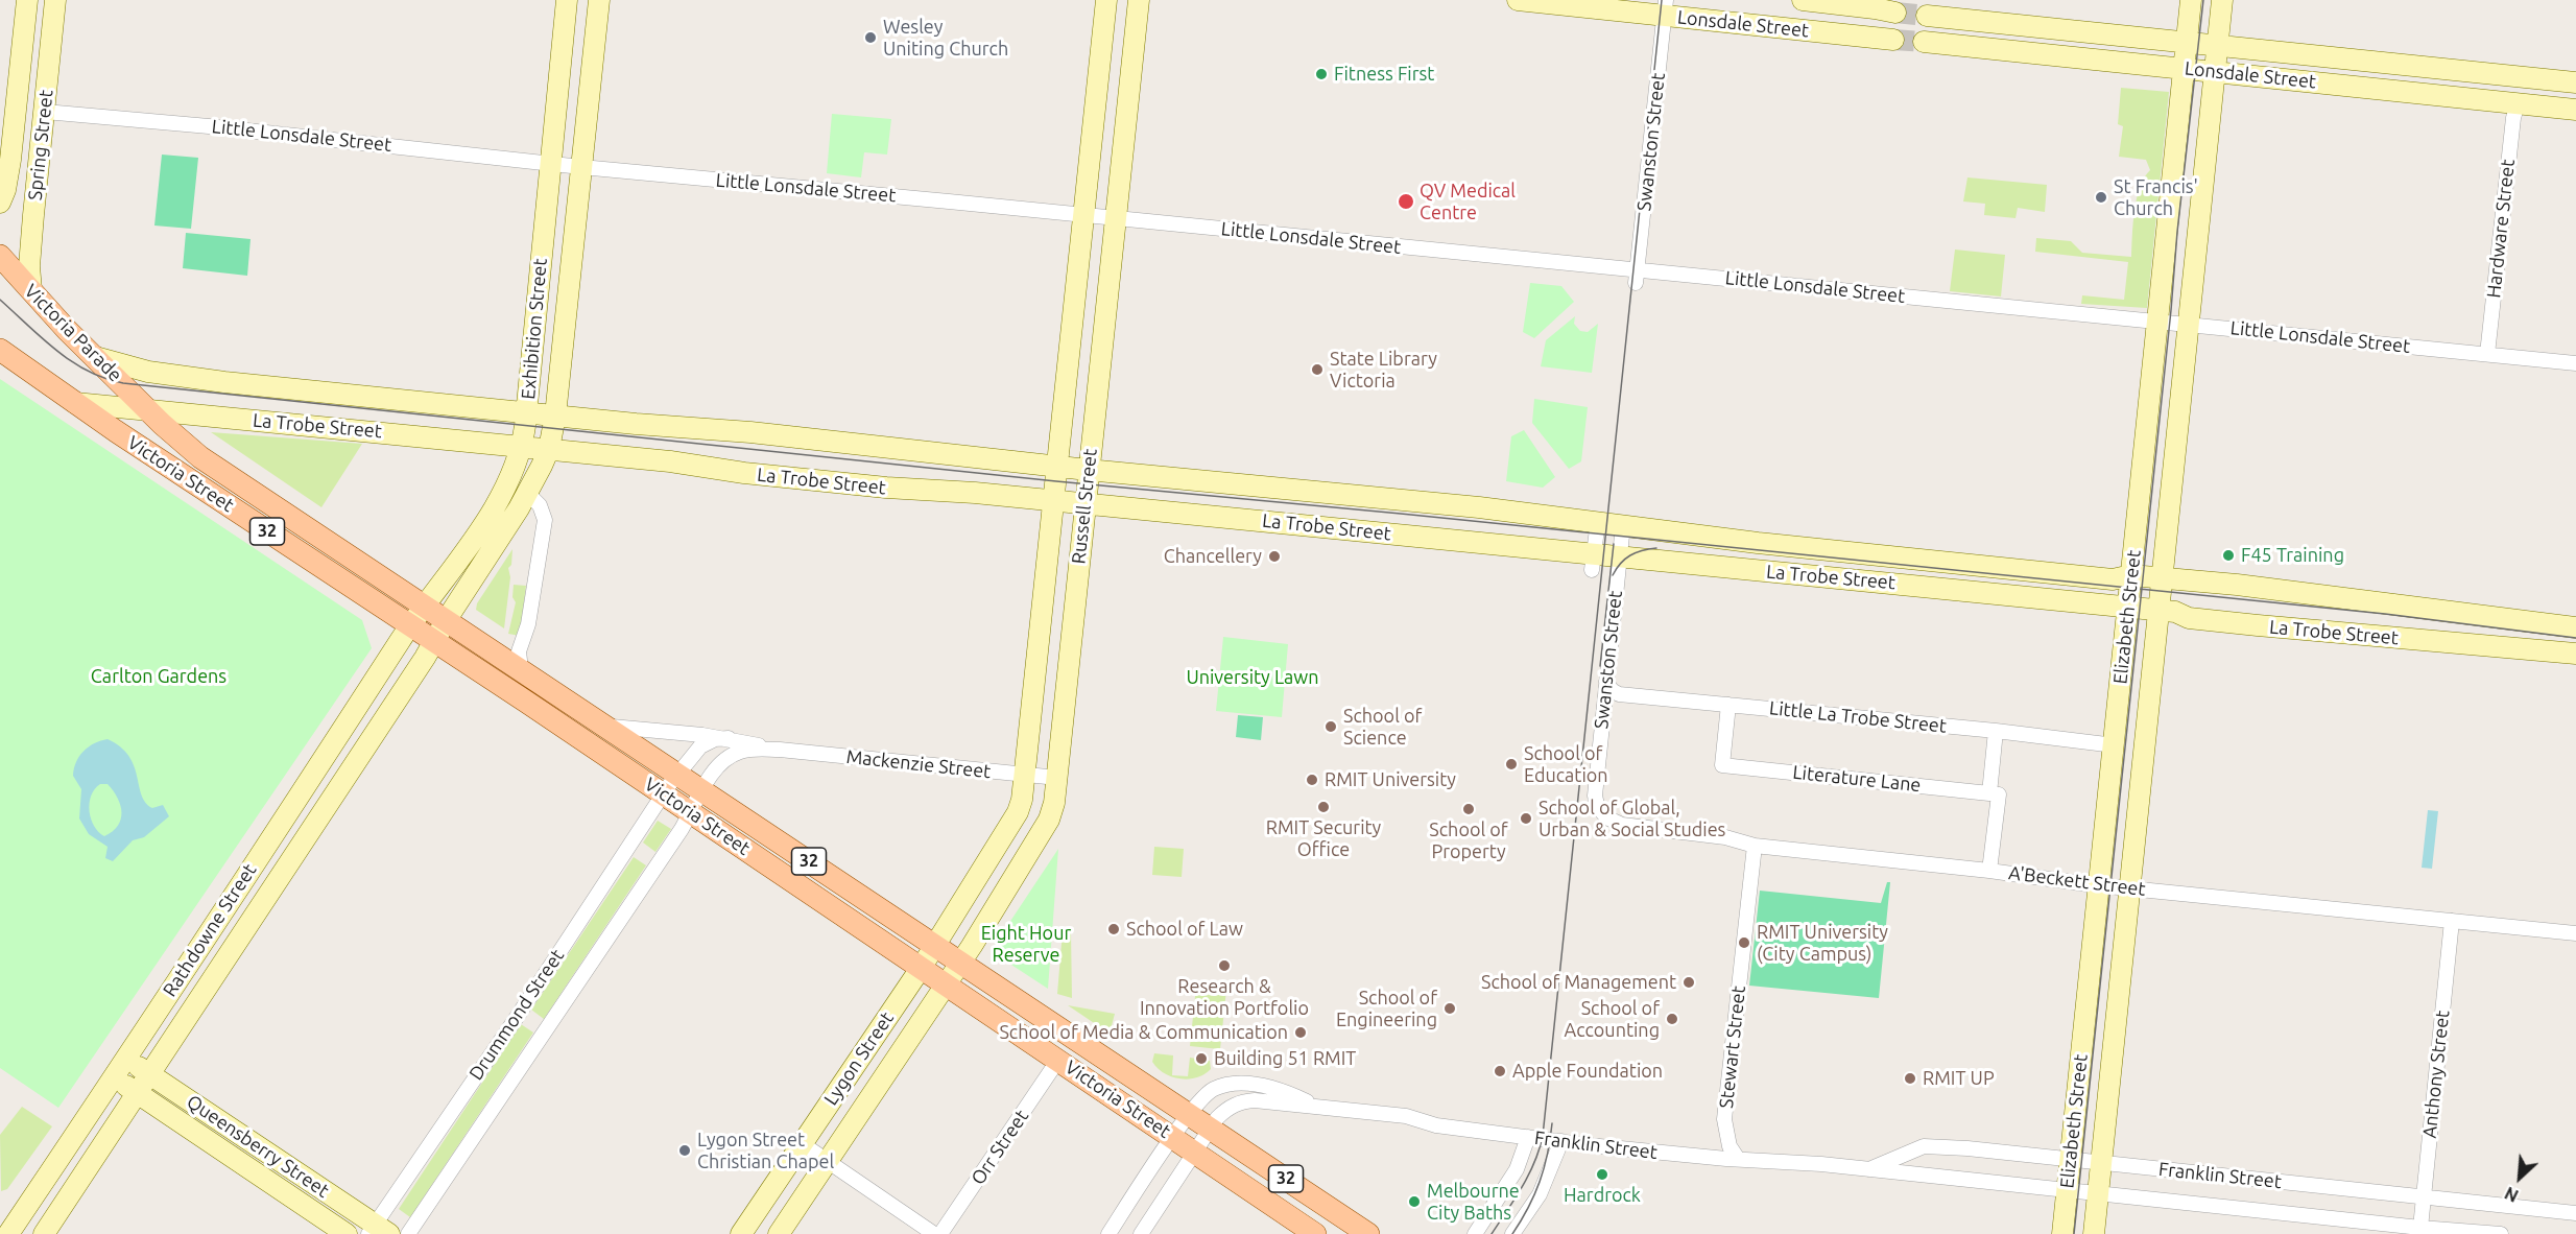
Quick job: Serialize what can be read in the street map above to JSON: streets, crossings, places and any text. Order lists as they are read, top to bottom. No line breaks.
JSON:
{"streets":{"main road":["Victoria Parade","Victoria Street","32"],"street":["Lonsdale Street","Little Lonsdale Street","Swanston Street","Spring Street","Hardware Street","Exhibition Street","La Trobe Street","Russell Street","Elizabeth Street","Little La Trobe Street","Mackenzie Street","Literature Lane","A'Beckett Street","Rathdowne Street","Drummond Street","Stewart Street","Lygon Street","Anthony Street","Franklin Street","Queensberry Street","Orr Street"]},"crossings":[["Lonsdale Street","Swanston Street"],["Lonsdale Street","Hardware Street"],["Lonsdale Street","Elizabeth Street"],["Little Lonsdale Street","Swanston Street"],["Little Lonsdale Street","Spring Street"],["Little Lonsdale Street","Hardware Street"],["Little Lonsdale Street","Exhibition Street"],["Little Lonsdale Street","Russell Street"],["Little Lonsdale Street","Elizabeth Street"],["Swanston Street","La Trobe Street"],["Swanston Street","Little La Trobe Street"],["Swanston Street","A'Beckett Street"],["Spring Street","Victoria Parade"],["Exhibition Street","La Trobe Street"],["Exhibition Street","Victoria Street"],["Exhibition Street","Rathdowne Street"],["Victoria Parade","La Trobe Street"],["Victoria Parade","Victoria Street"],["La Trobe Street","Victoria Street"],["La Trobe Street","Russell Street"],["La Trobe Street","32"],["La Trobe Street","Elizabeth Street"],["Victoria Street","Russell Street"],["Victoria Street","32"],["Victoria Street","Mackenzie Street"],["Victoria Street","Rathdowne Street"],["Victoria Street","Drummond Street"],["Victoria Street","Lygon Street"],["Victoria Street","Franklin Street"],["Victoria Street","Orr Street"],["Russell Street","Mackenzie Street"],["Russell Street","Lygon Street"],["Elizabeth Street","Little La Trobe Street"],["Elizabeth Street","A'Beckett Street"],["Elizabeth Street","Franklin Street"],["Little La Trobe Street","Literature Lane"],["Mackenzie Street","Drummond Street"],["A'Beckett Street","Stewart Street"],["A'Beckett Street","Anthony Street"],["Rathdowne Street","Queensberry Street"],["Drummond Street","Queensberry Street"],["Stewart Street","Franklin Street"],["Anthony Street","Franklin Street"]],"parks":["Carlton Gardens","University Lawn","Eight Hour Reserve"],"places":["Wesley Uniting Church","Fitness First","St Francis' Church","QV Medical Centre","State Library Victoria","F45 Training","Chancellery","School of Science","School of Education","RMIT University","RMIT Security Office","School of Property","School of Global, Urban & Social Studies","School of Law","RMIT University (City Campus)","Research & Innovation Portfolio","School of Management","School of Engineering","School of Accounting","School of Media & Communication","Building 51 RMIT","Apple Foundation","RMIT UP","Lygon Street Christian Chapel","Hardrock","Melbourne City Baths"],"north":"bottom left"}
